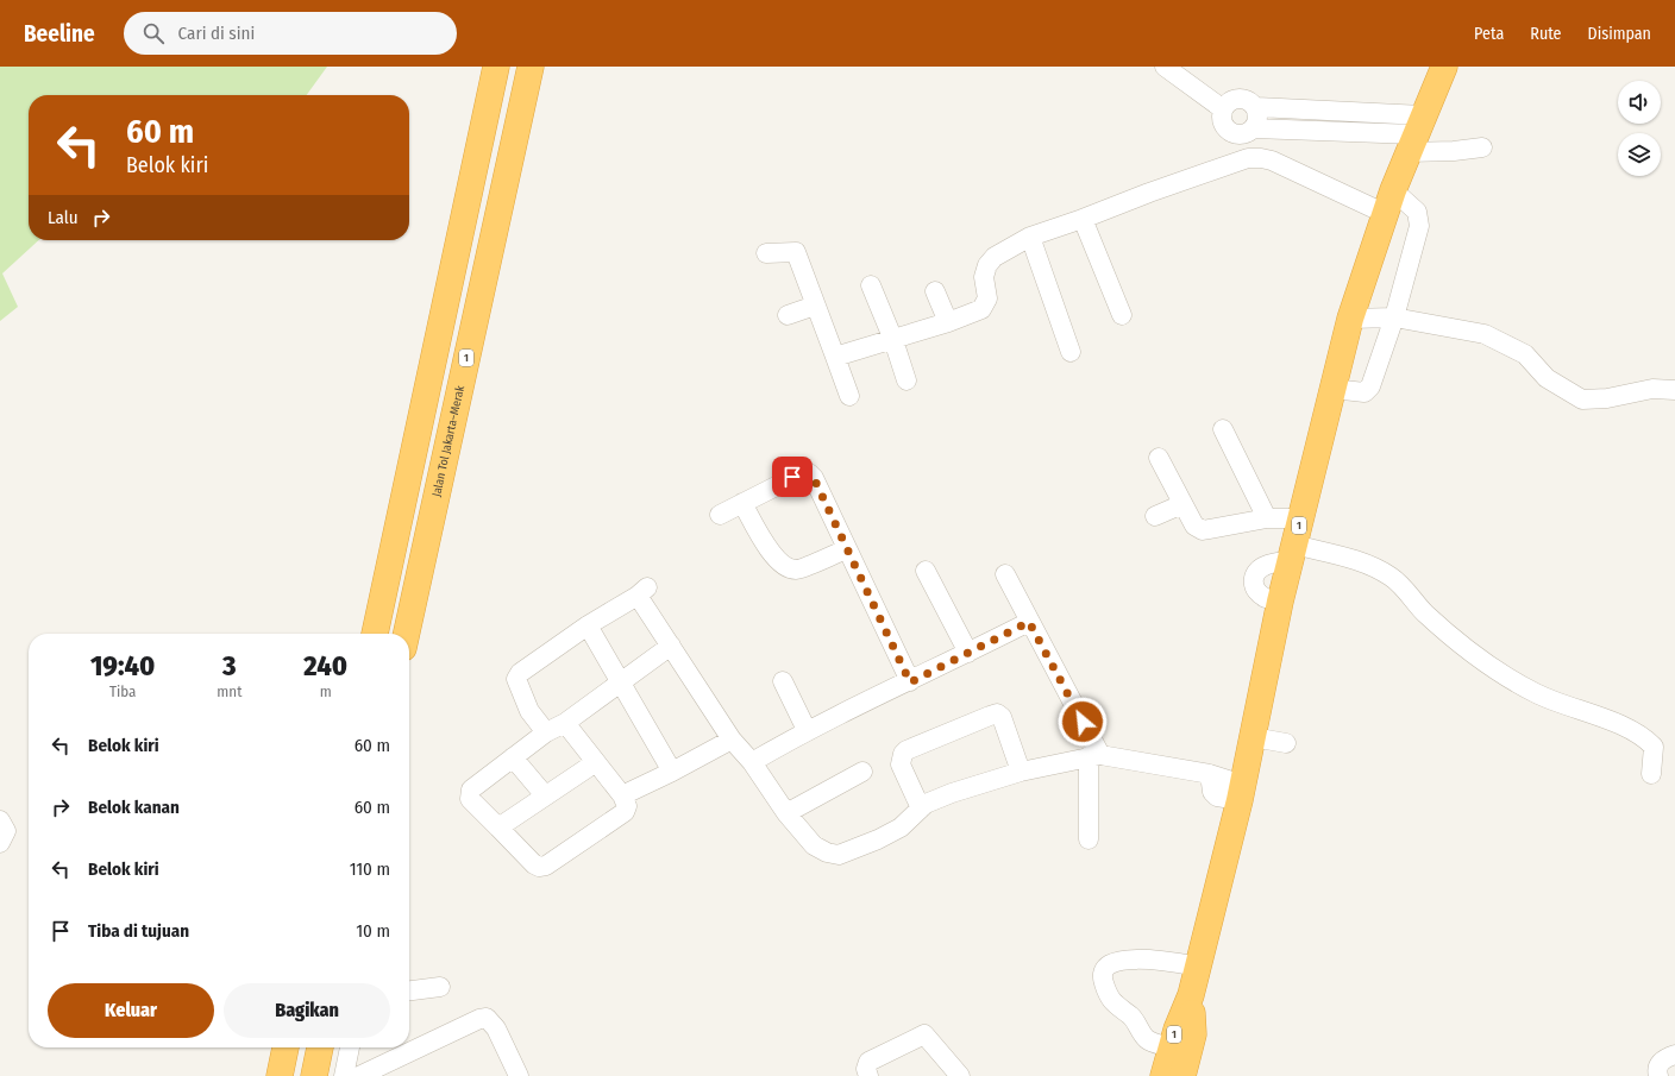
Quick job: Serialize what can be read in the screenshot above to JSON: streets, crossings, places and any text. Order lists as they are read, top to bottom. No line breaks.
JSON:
{"streets":{"highway":["1","Jalan Tol Jakarta–Merak"]},"page":{"header":"Beeline","search":"Cari di sini","nav":["Peta","Rute","Disimpan"],"turn":["60 m","Belok kiri"],"then":"Lalu","eta":["19:40","Tiba","3","mnt","240","m"],"list":[{"name":"Belok kiri","value":"60 m"},{"name":"Belok kanan","value":"60 m"},{"name":"Belok kiri","value":"110 m"},{"name":"Tiba di tujuan","value":"10 m"}],"buttons":["Keluar","Bagikan"]}}
